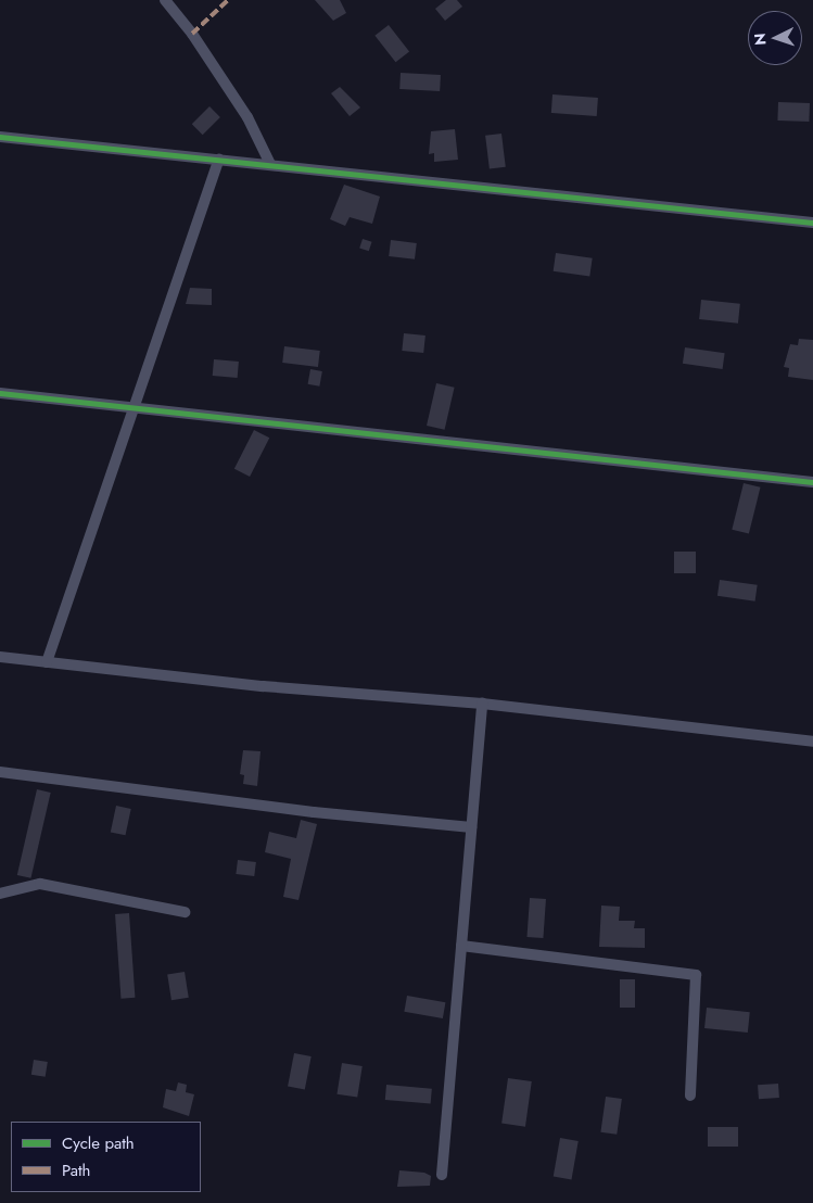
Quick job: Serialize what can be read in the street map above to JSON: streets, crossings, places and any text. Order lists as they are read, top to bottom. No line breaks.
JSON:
{"legend":["Cycle path","Path"],"north":"left"}
